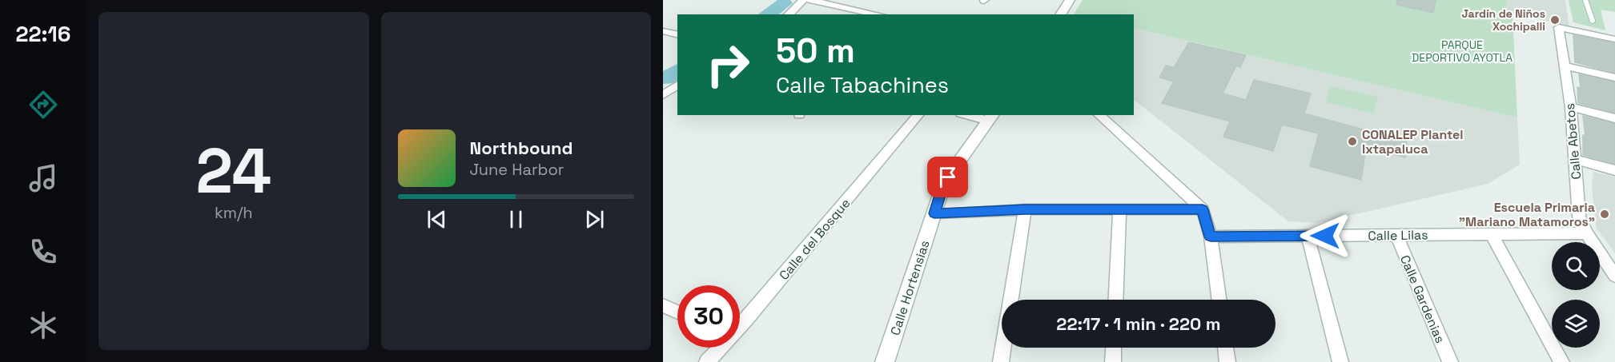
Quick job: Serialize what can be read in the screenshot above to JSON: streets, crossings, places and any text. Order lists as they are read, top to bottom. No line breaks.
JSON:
{"streets":{"street":["Calle Abetos","Calle Lilas","Calle del Bosque","Calle Hortensias","Calle Gardenias"]},"crossings":[["Calle Abetos","Calle Lilas"],["Calle Lilas","Calle Gardenias"]],"parks":["PARQUE DEPORTIVO AYOTLA"],"places":["Jardín de Niños Xochipalli","CONALEP Plantel Ixtapaluca","Escuela Primaria \"Mariano Matamoros\""],"page":{"tabs":"22:16","tile":["24","km/h"],"turn":["50 m","Calle Tabachines"],"song":["Northbound","June Harbor"],"limit":"30","trip":"22:17 · 1 min · 220 m"}}
